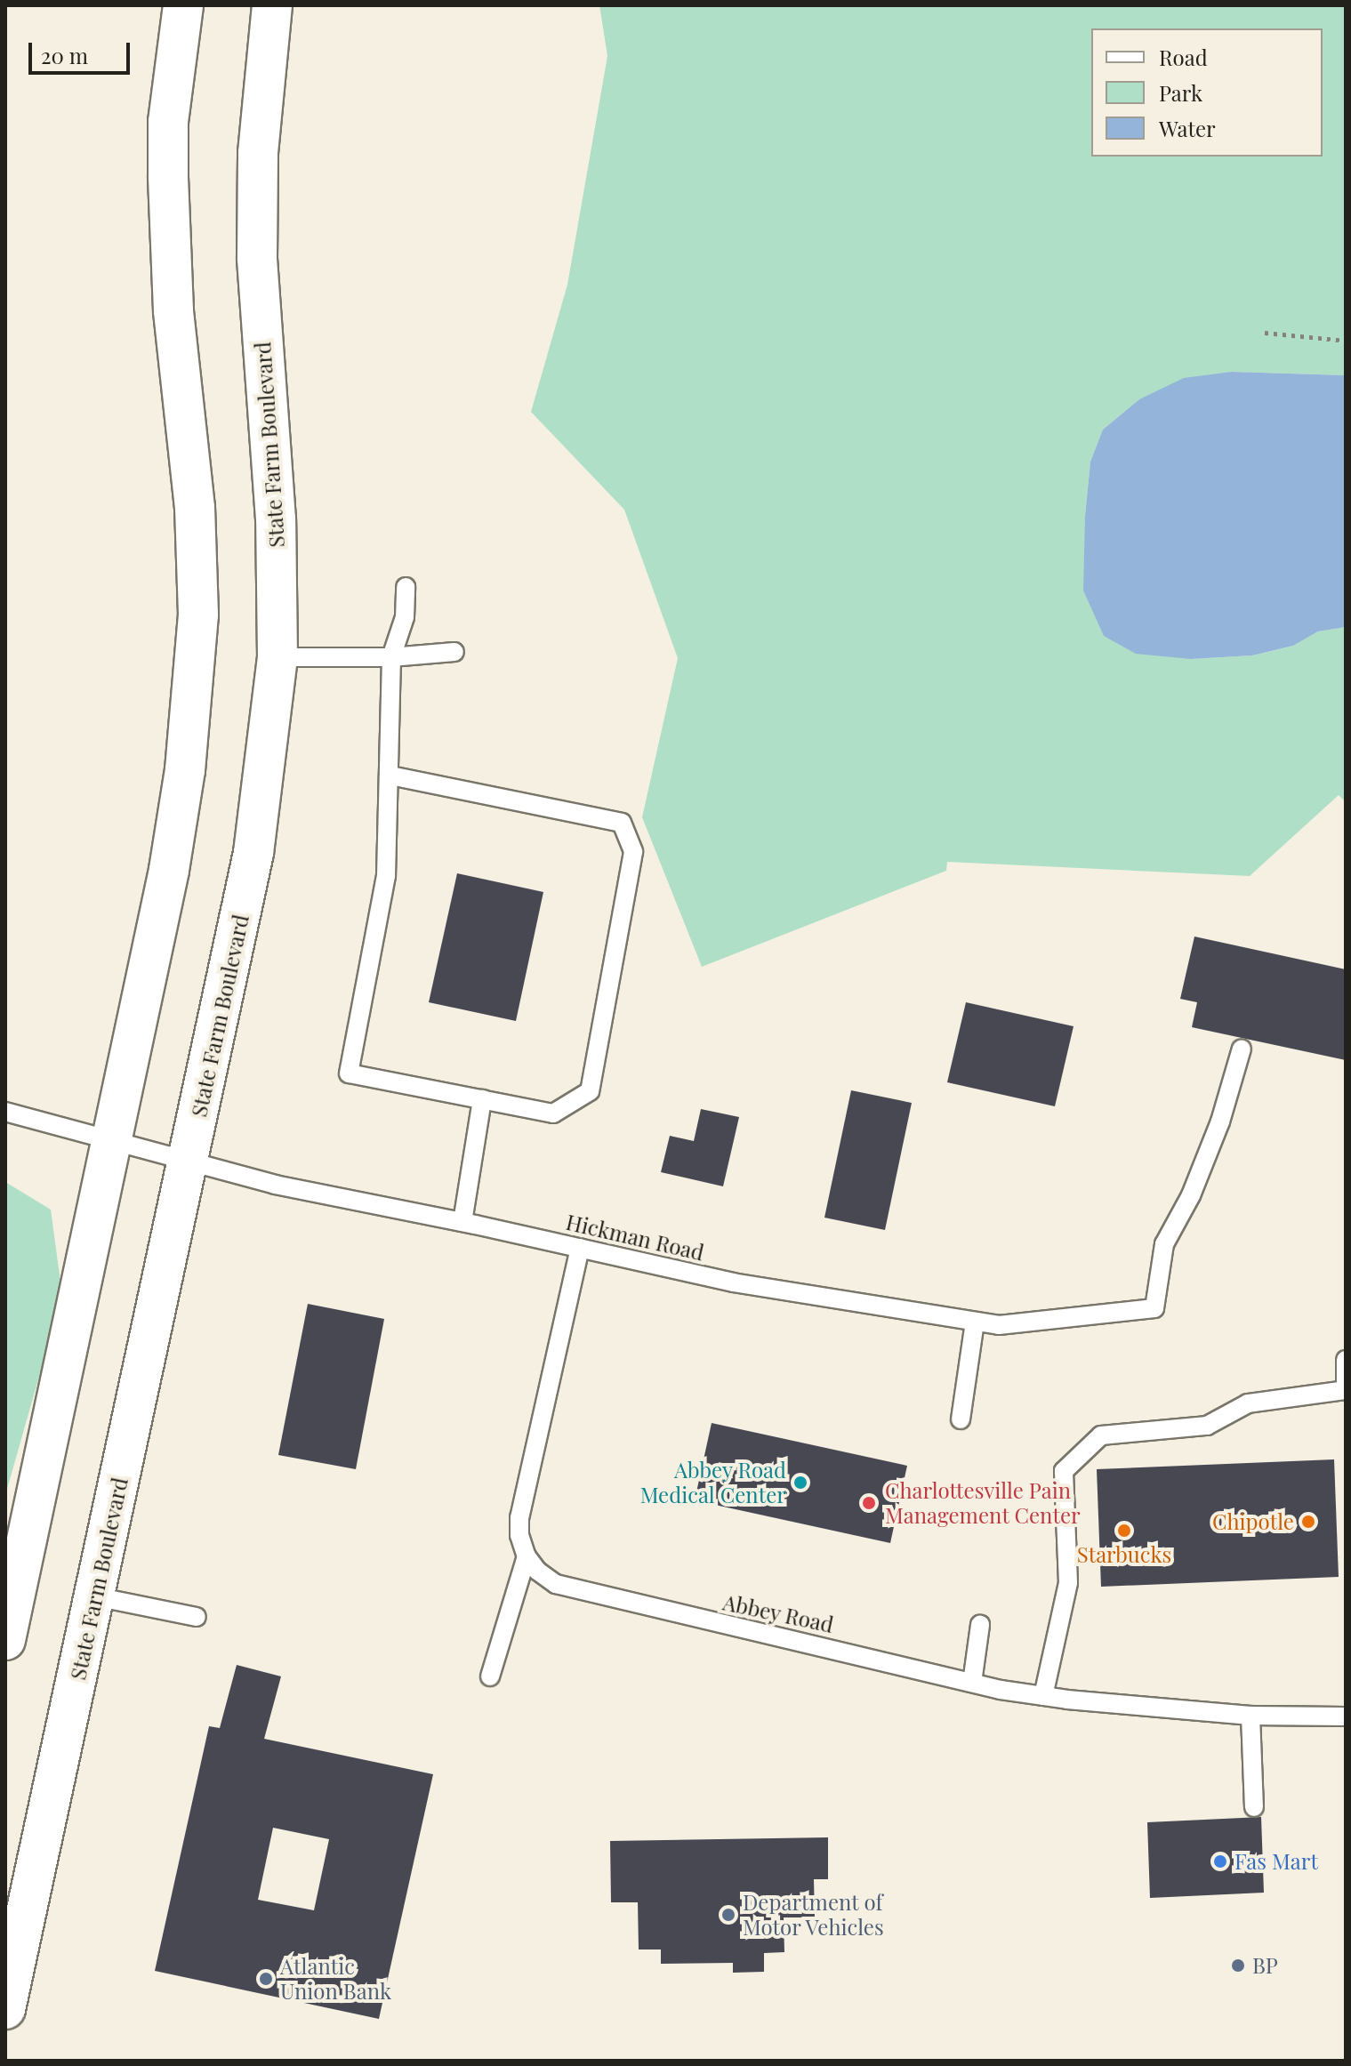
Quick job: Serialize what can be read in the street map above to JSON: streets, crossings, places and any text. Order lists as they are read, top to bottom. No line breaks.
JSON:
{"streets":{"street":["State Farm Boulevard"],"lane":["Hickman Road","Abbey Road"]},"crossings":[["State Farm Boulevard","Hickman Road"]],"places":["Abbey Road Medical Center","Charlottesville Pain Management Center","Chipotle","Starbucks","Fas Mart","Department of Motor Vehicles","BP","Atlantic Union Bank"],"legend":["Road","Park","Water"],"scale_bar":"20 m"}
